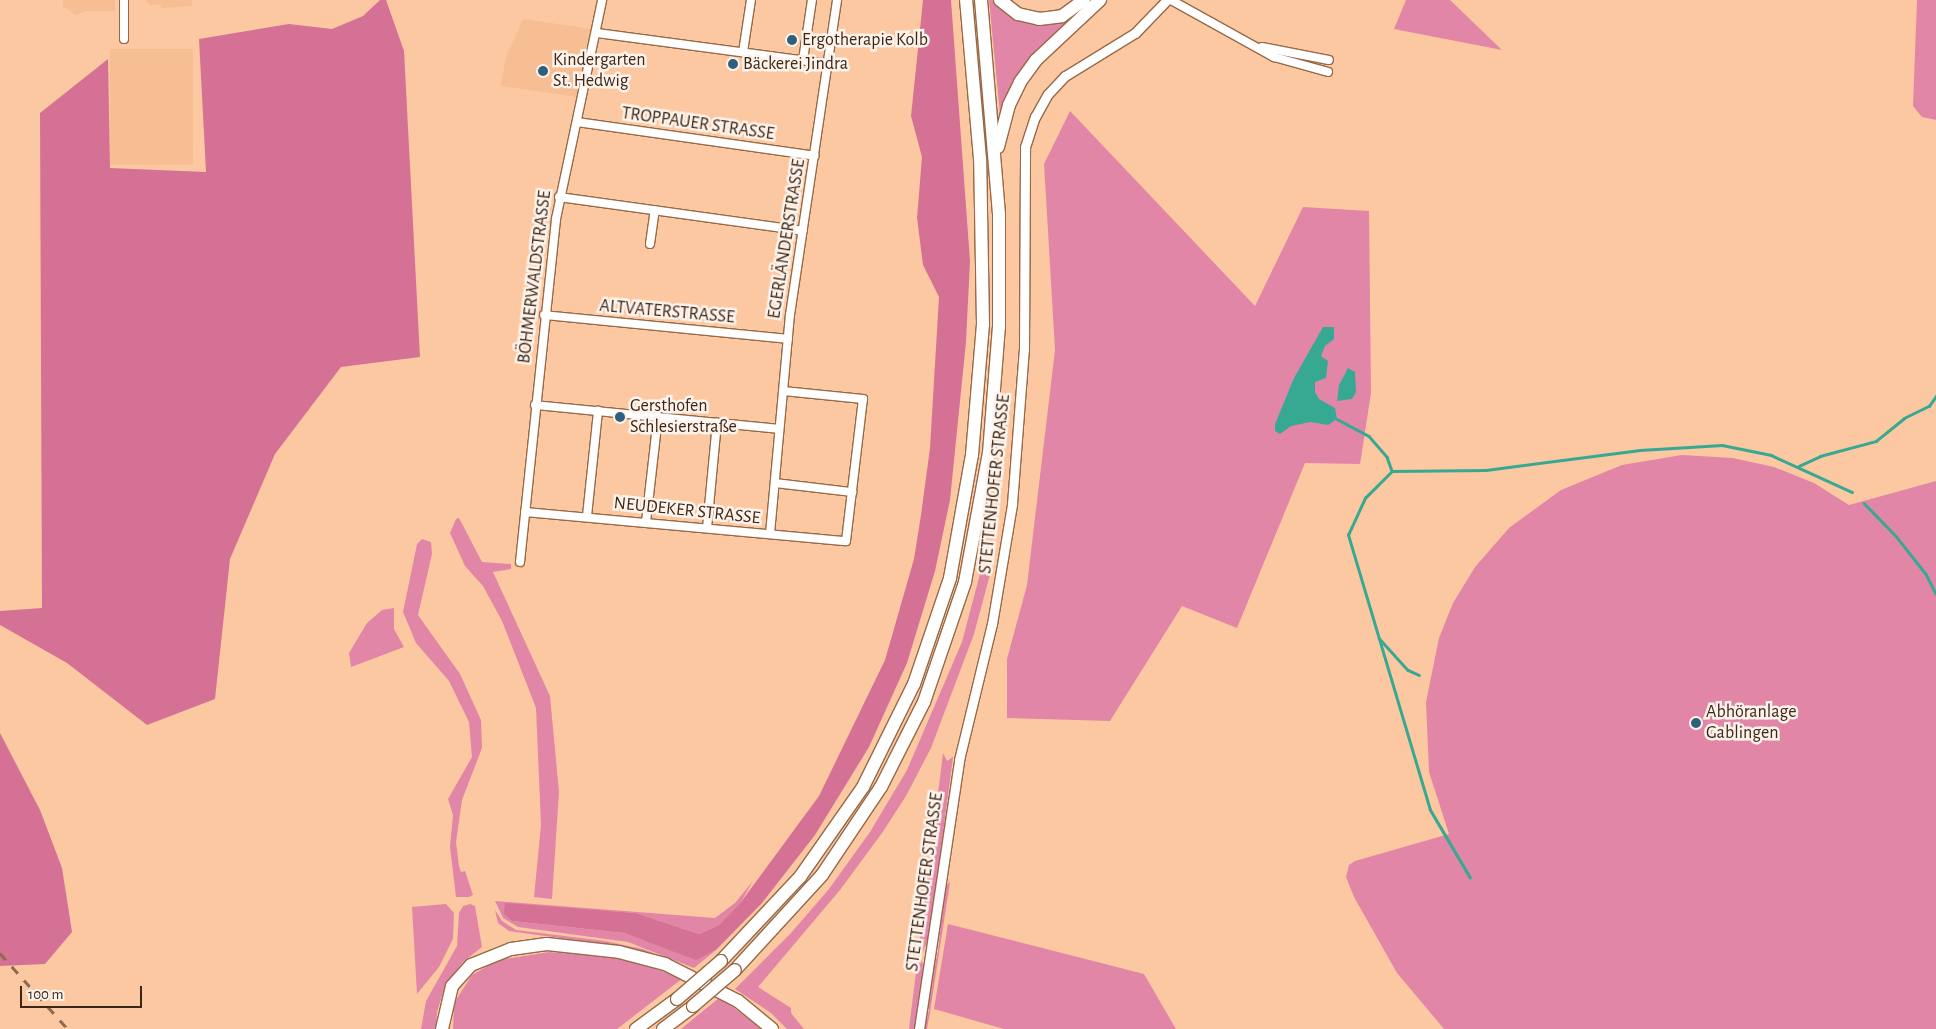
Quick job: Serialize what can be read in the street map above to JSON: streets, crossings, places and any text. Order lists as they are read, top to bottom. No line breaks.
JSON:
{"streets":{"street":["TROPPAUER STRASSE","EGERLÄNDERSTRASSE","BÖHMERWALDSTRASSE","ALTVATERSTRASSE","STETTENHOFER STRASSE","NEUDEKER STRASSE"]},"crossings":[["TROPPAUER STRASSE","EGERLÄNDERSTRASSE"],["TROPPAUER STRASSE","BÖHMERWALDSTRASSE"],["EGERLÄNDERSTRASSE","ALTVATERSTRASSE"],["EGERLÄNDERSTRASSE","NEUDEKER STRASSE"],["BÖHMERWALDSTRASSE","ALTVATERSTRASSE"],["BÖHMERWALDSTRASSE","NEUDEKER STRASSE"]],"places":["Ergotherapie Kolb","Bäckerei Jindra","Kindergarten St. Hedwig","Gersthofen Schlesierstraße","Abhöranlage Gablingen"],"scale_bar":"100 m"}
